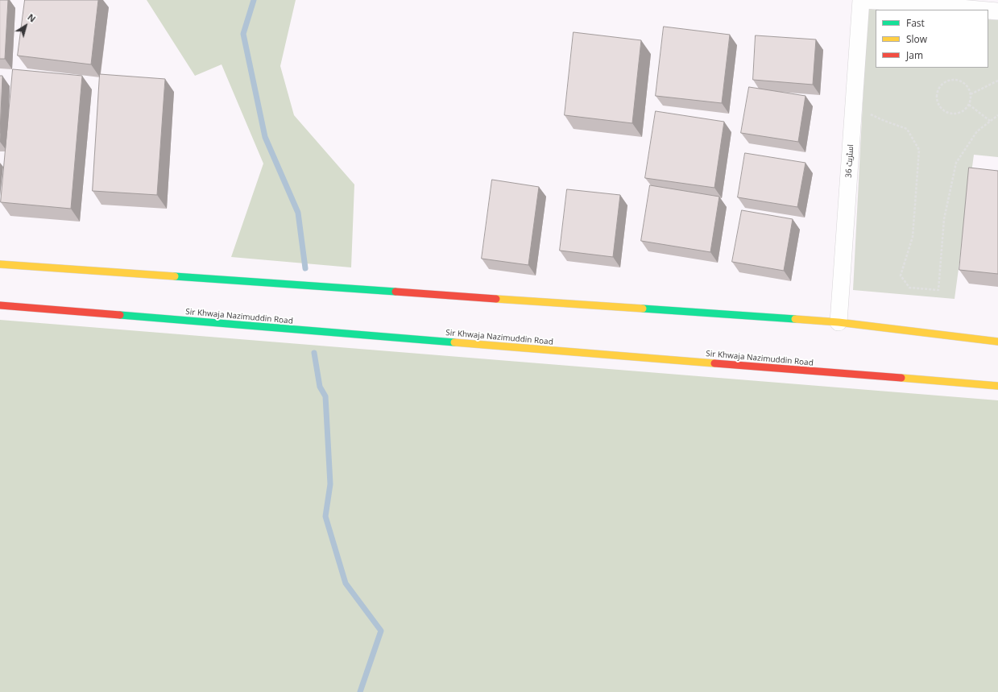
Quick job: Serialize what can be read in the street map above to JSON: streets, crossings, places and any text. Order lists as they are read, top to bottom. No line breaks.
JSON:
{"streets":{"main road":["Sir Khwaja Nazimuddin Road"],"street":["اسٹریٹ 36"]},"legend":["Fast","Slow","Jam"],"north":"top right"}
